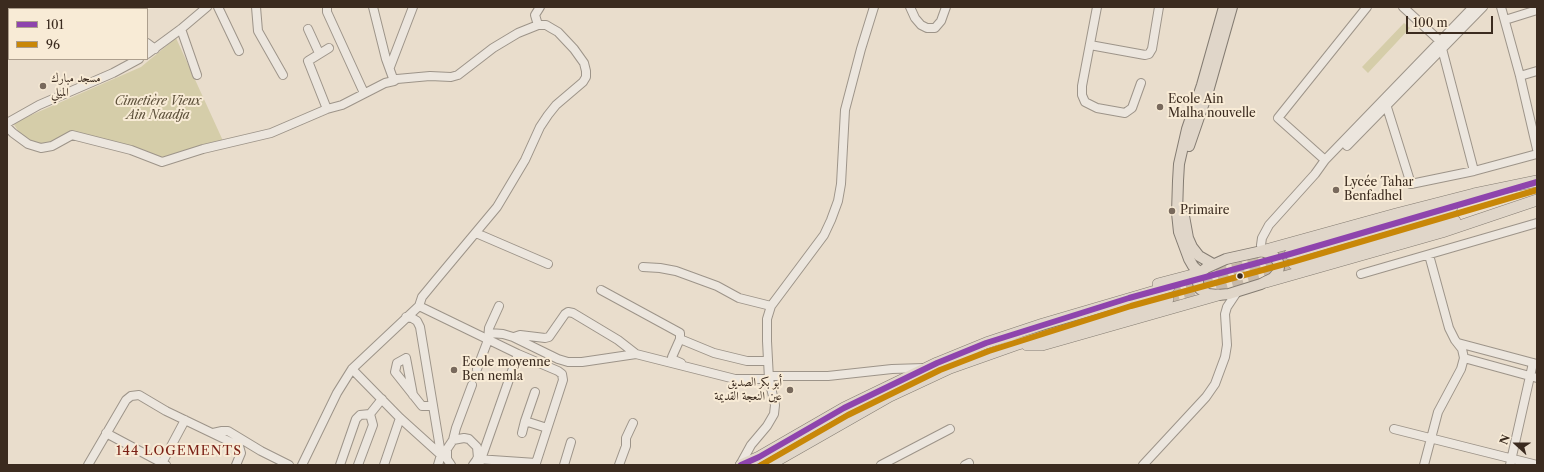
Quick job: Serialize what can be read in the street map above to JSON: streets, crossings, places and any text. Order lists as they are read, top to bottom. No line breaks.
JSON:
{"districts":["144 LOGEMENTS"],"parks":["Cimetière Vieux Ain Naadja"],"places":["مسجد مبارك الميلي","Ecole Ain Malha nouvelle","Lycée Tahar Benfadhel","Primaire","Ecole moyenne Ben nemla","أبو بكر الصديق عين النعجة القديمة"],"lines":["transit line 101","transit line 96"],"legend":["101","96"],"scale_bar":"100 m","north":"left"}
